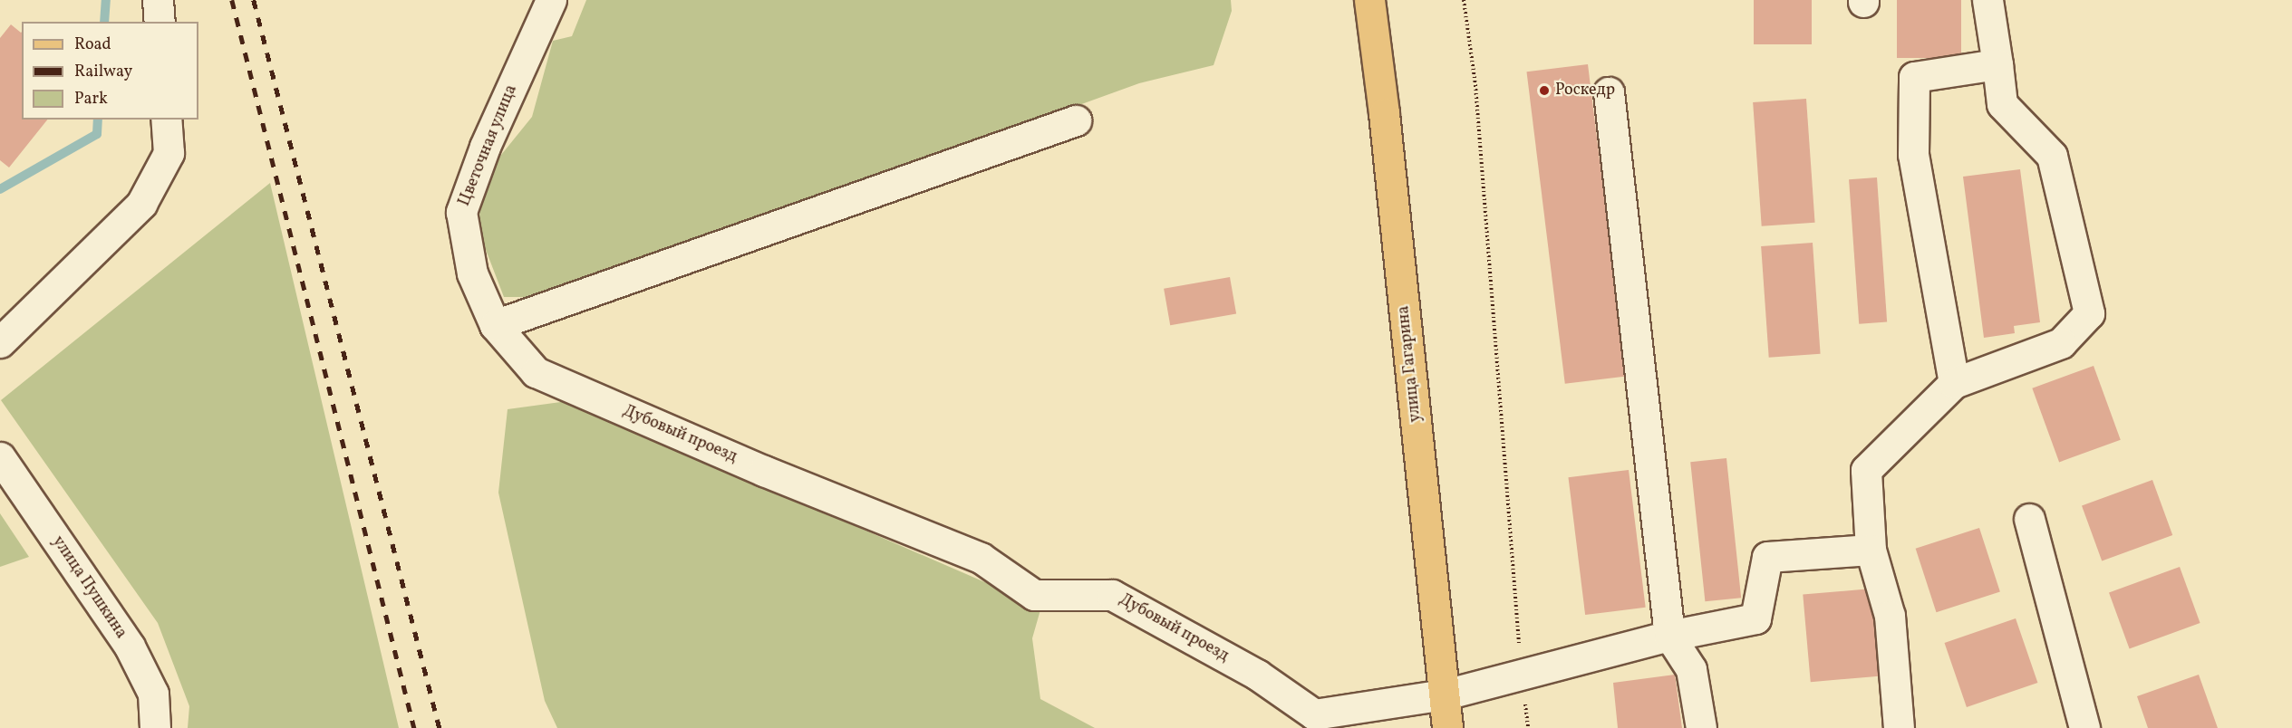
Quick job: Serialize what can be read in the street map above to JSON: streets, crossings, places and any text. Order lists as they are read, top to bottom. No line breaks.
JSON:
{"streets":{"main road":["улица Гагарина"],"street":["Цветочная улица","Дубовый проезд","улица Пушкина"]},"crossings":[["Цветочная улица","Дубовый проезд"],["улица Гагарина","Дубовый проезд"]],"places":["Роскедр"],"legend":["Road","Railway","Park"]}
